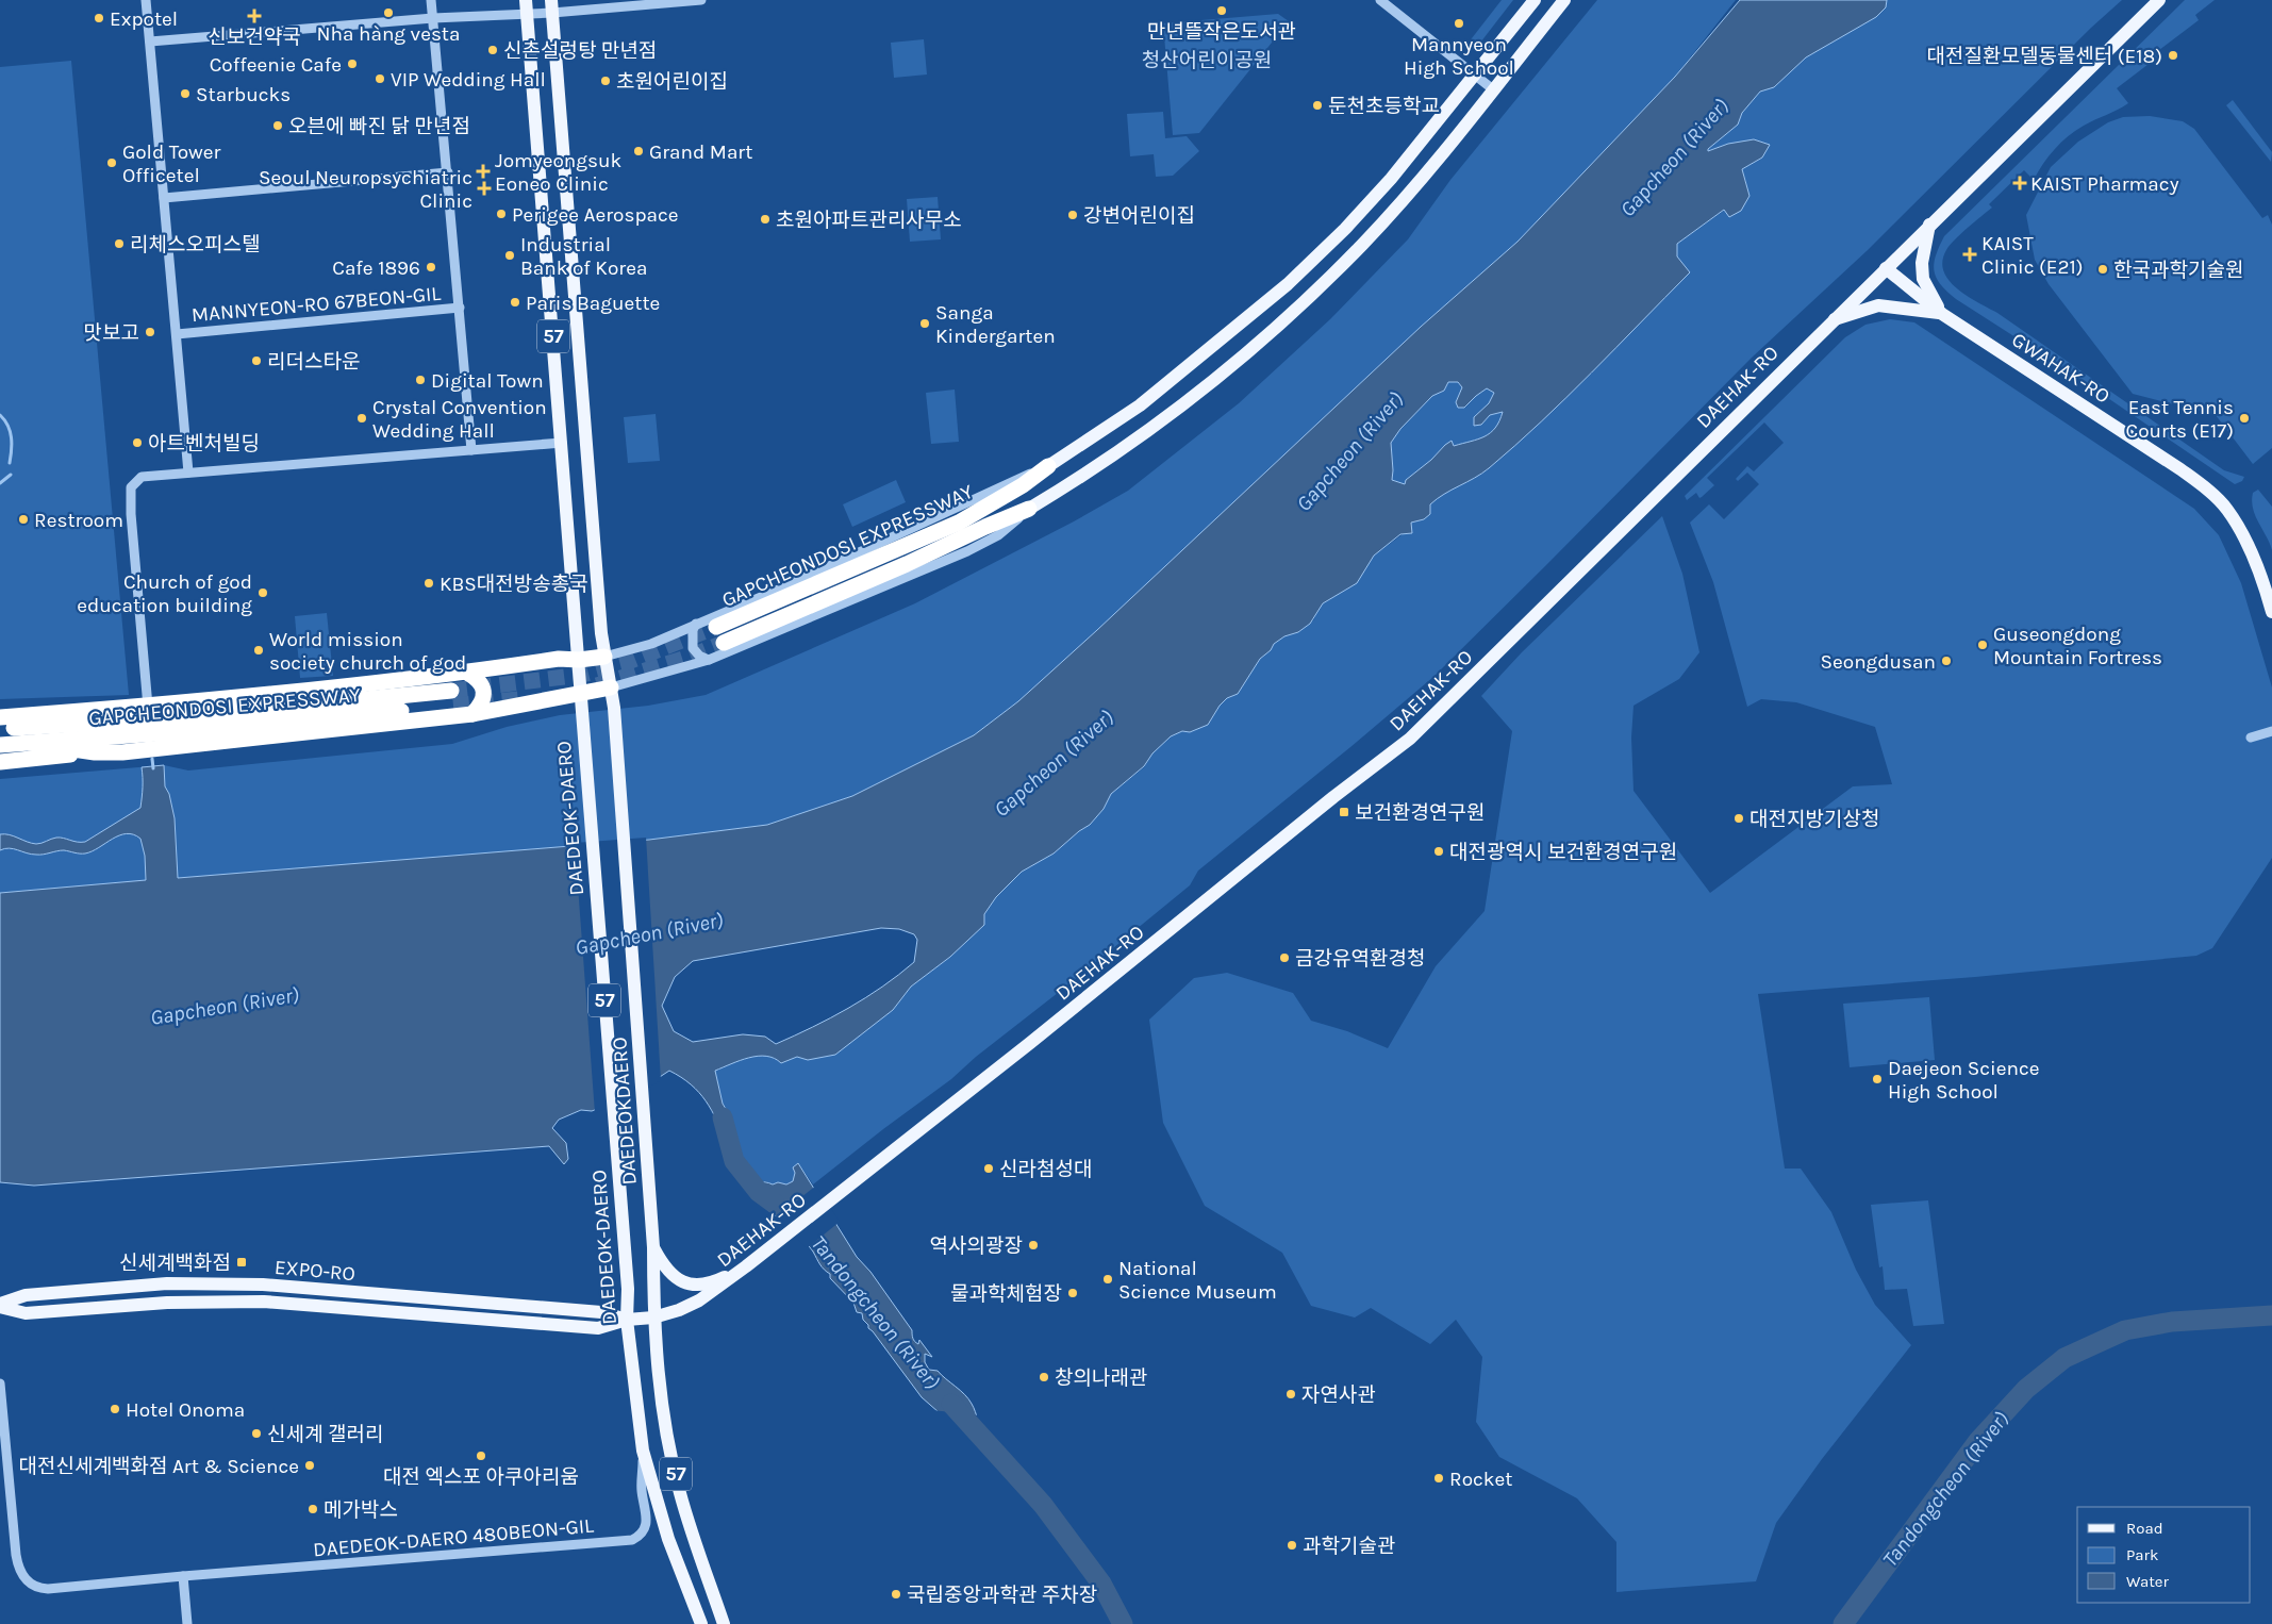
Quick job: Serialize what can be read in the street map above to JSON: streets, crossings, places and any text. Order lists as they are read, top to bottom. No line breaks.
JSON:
{"streets":{"highway":["GAPCHEONDOSI EXPRESSWAY"],"main road":["57","GWAHAK-RO","DAEHAK-RO","DAEDEOK-DAERO","DAEDEOKDAERO","EXPO-RO"],"street":["MANNYEON-RO 67BEON-GIL","DAEDEOK-DAERO 480BEON-GIL"]},"crossings":[["57","DAEHAK-RO"],["57","DAEDEOKDAERO"],["57","EXPO-RO"],["GWAHAK-RO","DAEHAK-RO"],["DAEHAK-RO","DAEDEOKDAERO"],["DAEHAK-RO","EXPO-RO"],["DAEDEOK-DAERO","EXPO-RO"],["DAEDEOK-DAERO","DAEDEOK-DAERO 480BEON-GIL"],["DAEDEOKDAERO","EXPO-RO"]],"water":["Gapcheon (River)","Tandongcheon (River)"],"parks":["청산어린이공원"],"places":{"other":["만년뜰작은도서관","Nha hàng vesta","Expotel","Mannyeon High School","신촌설렁탕 만년점","대전질환모델동물센터 (E18)","Coffeenie Cafe","VIP Wedding Hall","초원어린이집","Starbucks","둔천초등학교","오븐에 빠진 닭 만년점","Grand Mart","Gold Tower Officetel","Perigee Aerospace","강변어린이집","초원아파트관리사무소","리체스오피스텔","Industrial Bank of Korea","Cafe 1896","한국과학기술원","Paris Baguette","Sanga Kindergarten","맛보고","리더스타운","Digital Town","Crystal Convention Wedding Hall","East Tennis Courts (E17)","아트벤처빌딩","Restroom","KBS대전방송총국","Church of god education building","Guseongdong Mountain Fortress","World mission society church of god","Seongdusan","대전지방기상청","대전광역시 보건환경연구원","금강유역환경청","Daejeon Science High School","신라첨성대","역사의광장","National Science Museum","물과학체험장","창의나래관","자연사관","Hotel Onoma","신세계 갤러리","대전 엑스포 아쿠아리움","대전신세계백화점 Art & Science","Rocket","메가박스","과학기술관","국립중앙과학관 주차장"],"health":["신보건약국","Jomyeongsuk Eoneo Clinic","KAIST Pharmacy","Seoul Neuropsychiatric Clinic","KAIST Clinic (E21)"],"transit":["보건환경연구원","신세계백화점"]},"legend":["Road","Park","Water"]}
